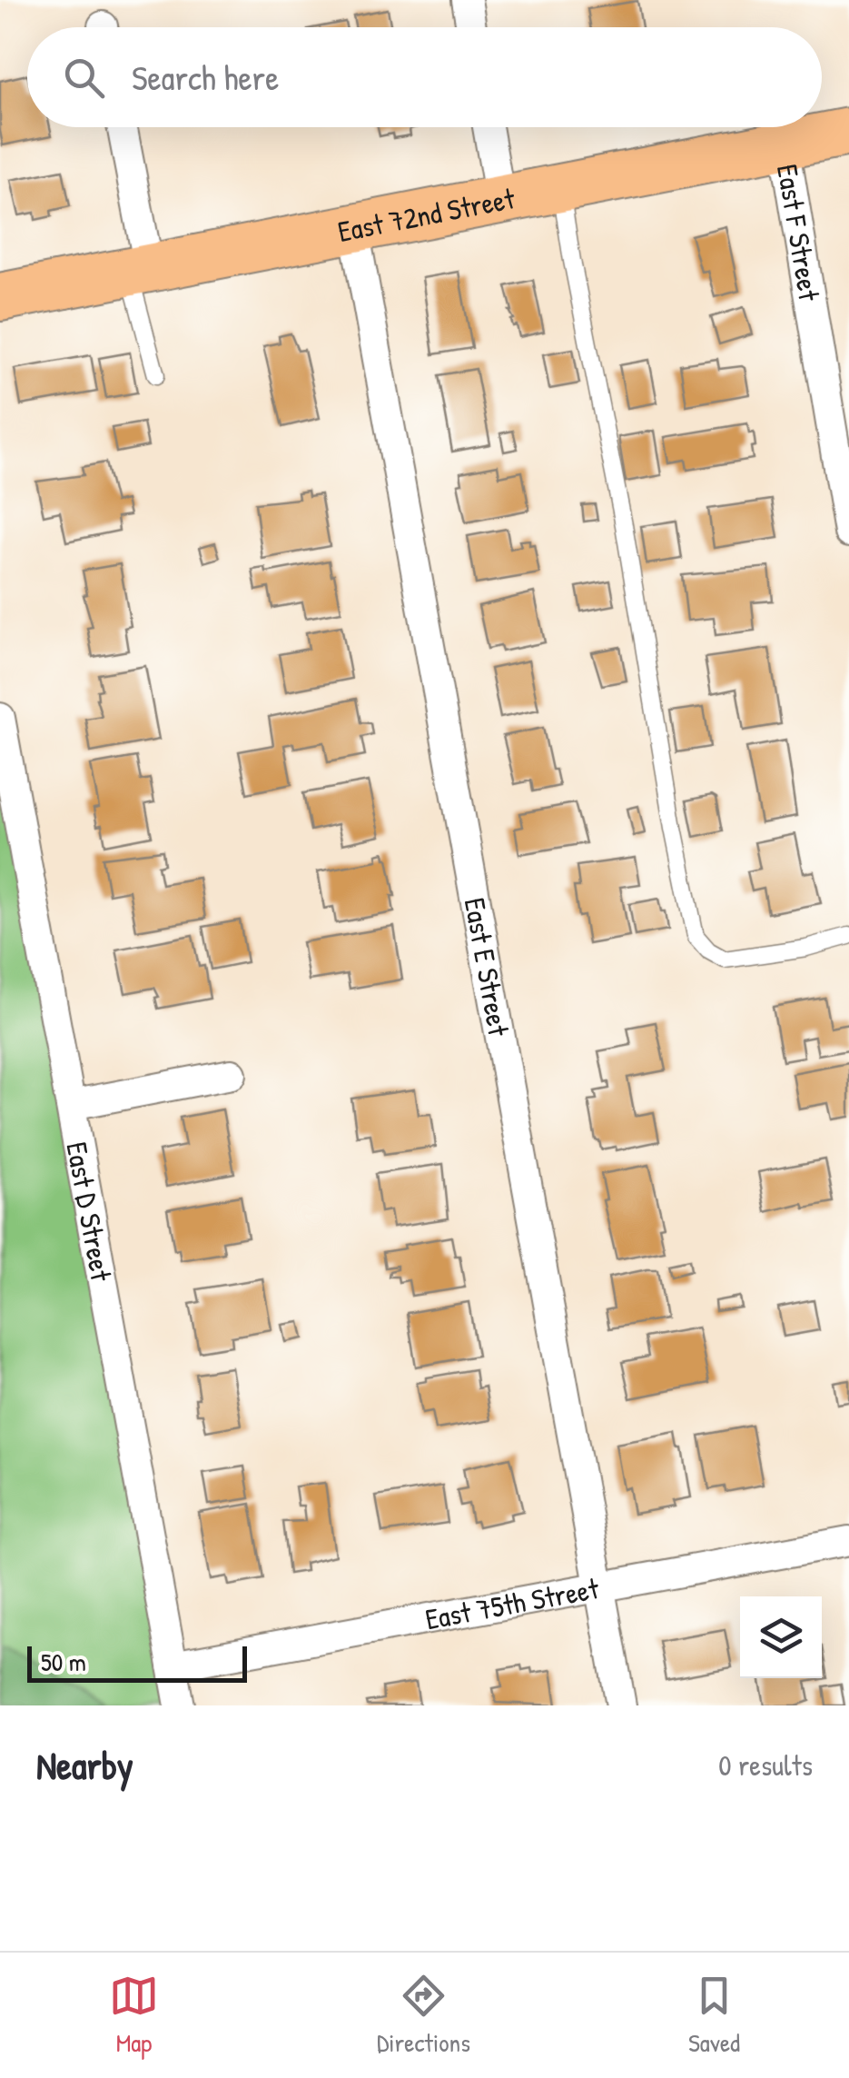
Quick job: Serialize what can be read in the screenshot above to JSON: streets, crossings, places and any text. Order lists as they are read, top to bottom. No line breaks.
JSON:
{"streets":{"main road":["East 72nd Street"],"street":["East F Street","East E Street","East D Street","East 75th Street"]},"crossings":[["East 72nd Street","East F Street"],["East 72nd Street","East E Street"],["East E Street","East 75th Street"],["East D Street","East 75th Street"]],"scale_bar":"50 m","page":{"search":"Search here","scale":"50 m","heading":["Nearby","0 results"],"nav":["Map","Directions","Saved"]}}
